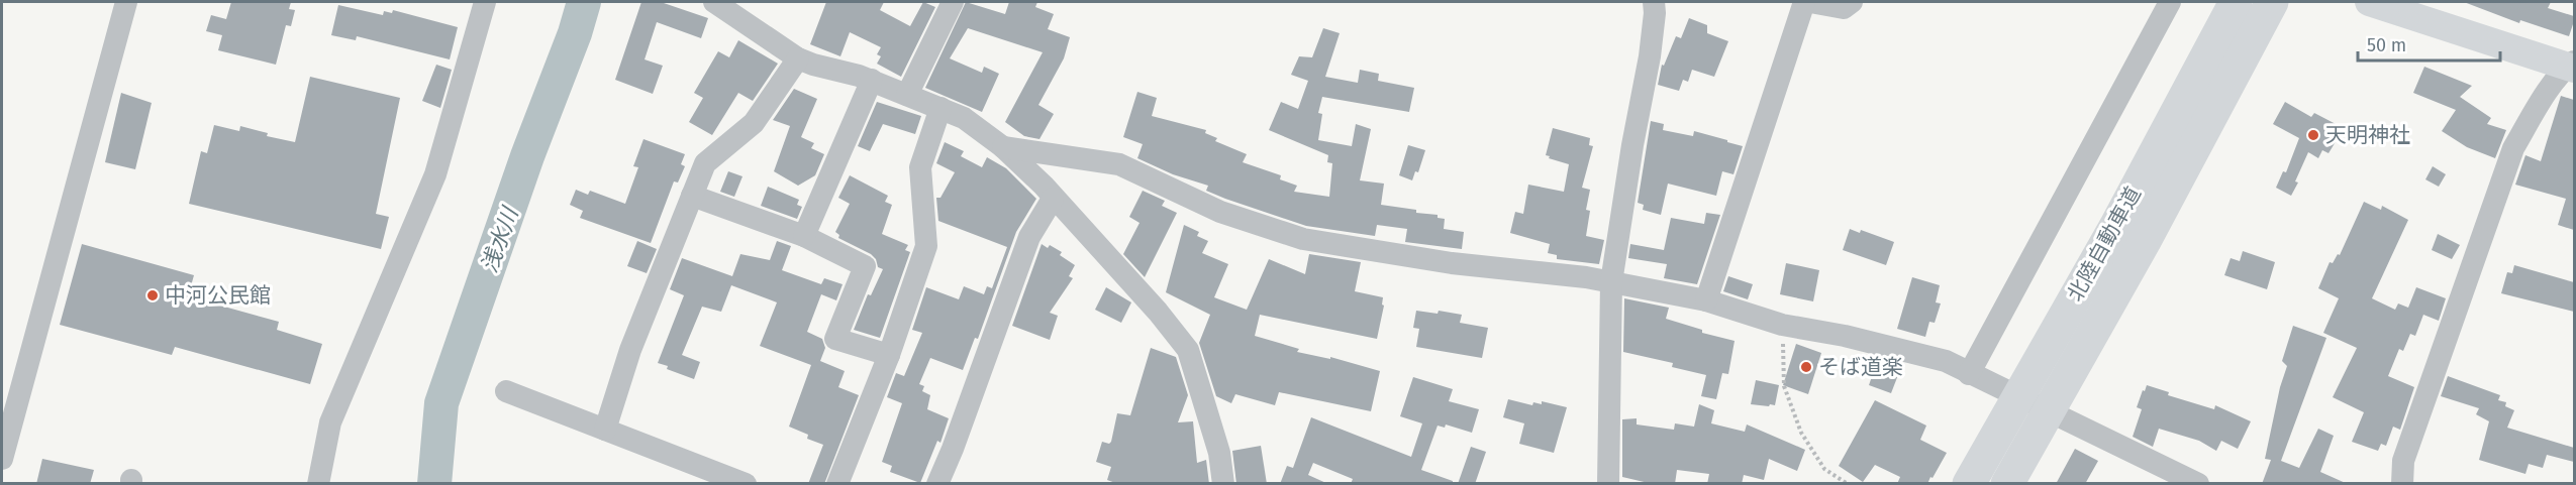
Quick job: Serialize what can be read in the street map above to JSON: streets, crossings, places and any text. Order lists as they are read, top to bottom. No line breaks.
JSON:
{"streets":{"highway":["北陸自動車道"]},"water":["浅水川"],"places":["天明神社","中河公民館","そば道楽"],"scale_bar":"50 m"}
